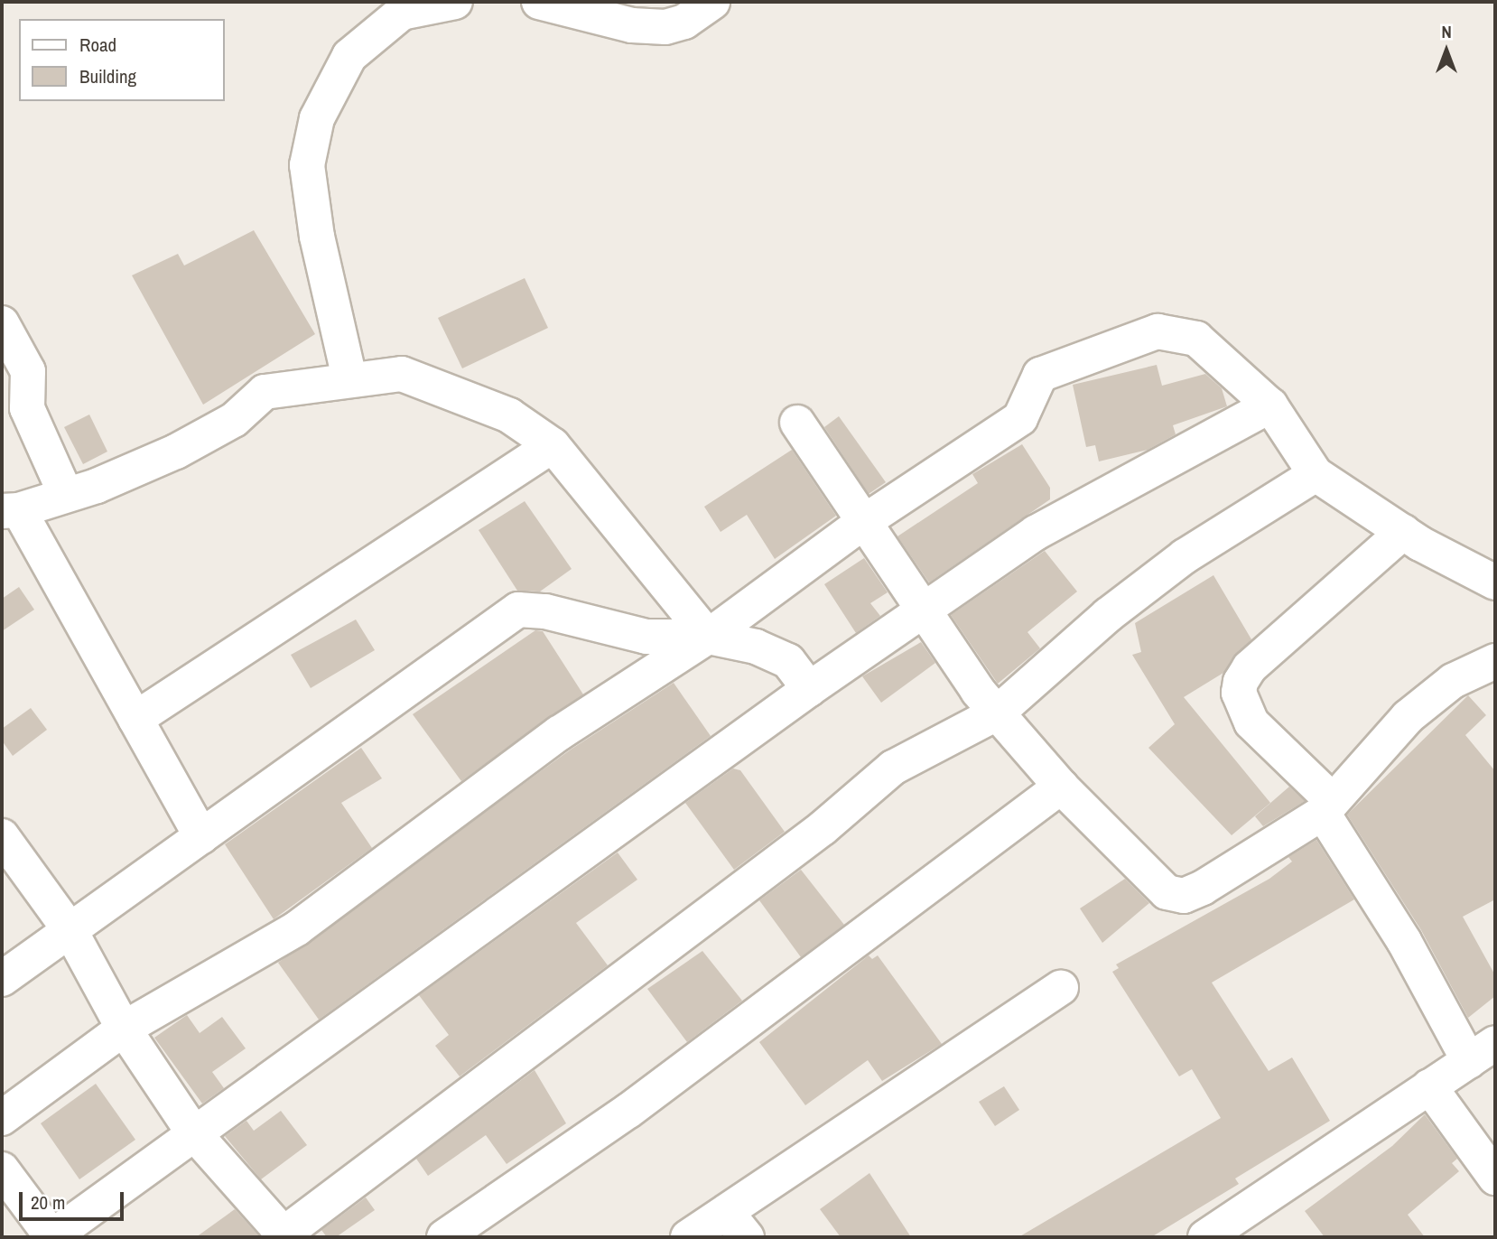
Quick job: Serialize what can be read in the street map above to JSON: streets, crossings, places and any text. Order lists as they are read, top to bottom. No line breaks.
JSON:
{"legend":["Road","Building"],"scale_bar":"20 m","north":"top"}
